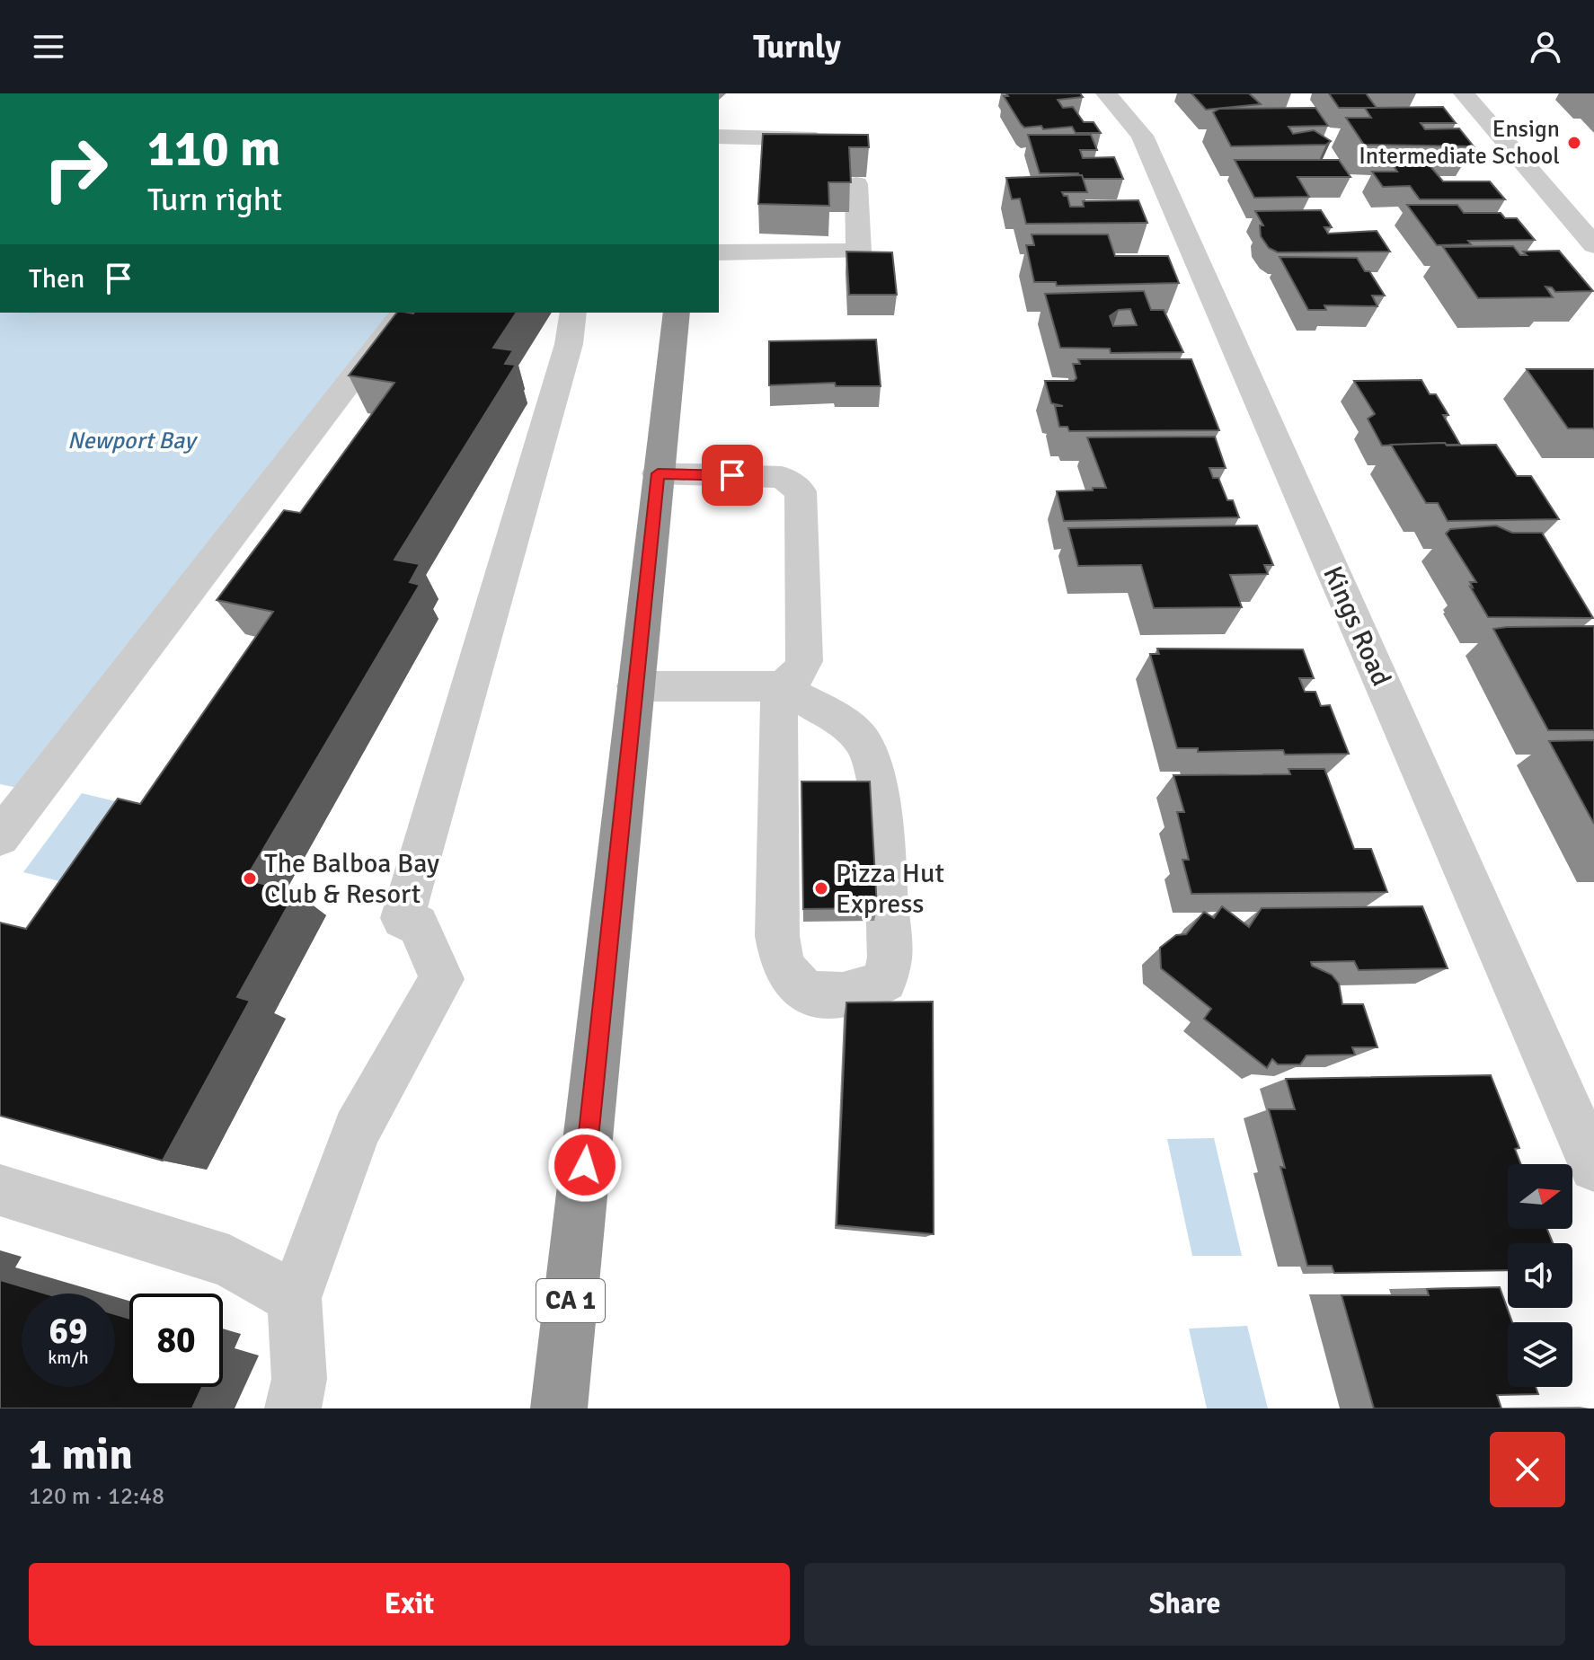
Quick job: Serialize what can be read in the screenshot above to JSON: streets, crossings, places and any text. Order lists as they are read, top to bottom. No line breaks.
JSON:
{"streets":{"highway":["CA 1"],"street":["Kings Road"]},"water":["Newport Bay"],"places":["Ensign Intermediate School","The Balboa Bay Club & Resort","Pizza Hut Express"],"north":"right","page":{"header":"Turnly","turn":["110 m","Turn right"],"then":"Then","speed":"69 km/h","limit":"80","heading":["1 min","120 m · 12:48"],"buttons":["Exit","Share"]}}
